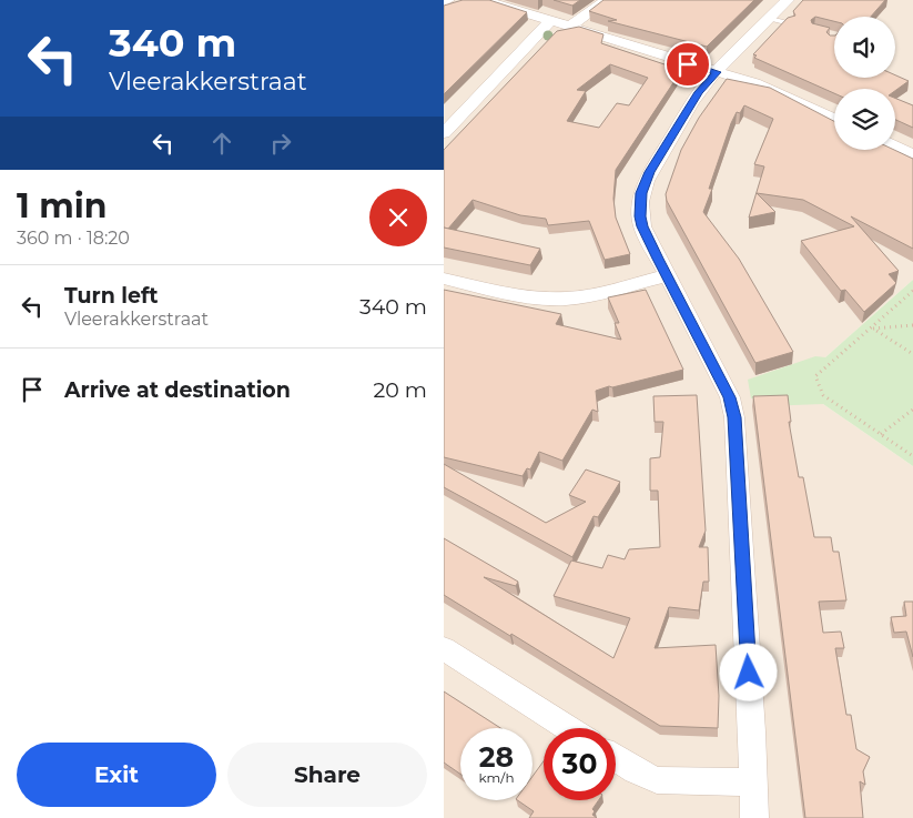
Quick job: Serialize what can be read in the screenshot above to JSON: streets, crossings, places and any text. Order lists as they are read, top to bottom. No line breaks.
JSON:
{"page":{"turn":["340 m","Vleerakkerstraat"],"heading":["1 min","360 m · 18:20"],"list":[{"name":"Turn left","note":"Vleerakkerstraat","value":"340 m"},{"name":"Arrive at destination","value":"20 m"}],"speed":"28 km/h","limit":"30","buttons":["Exit","Share"]}}
